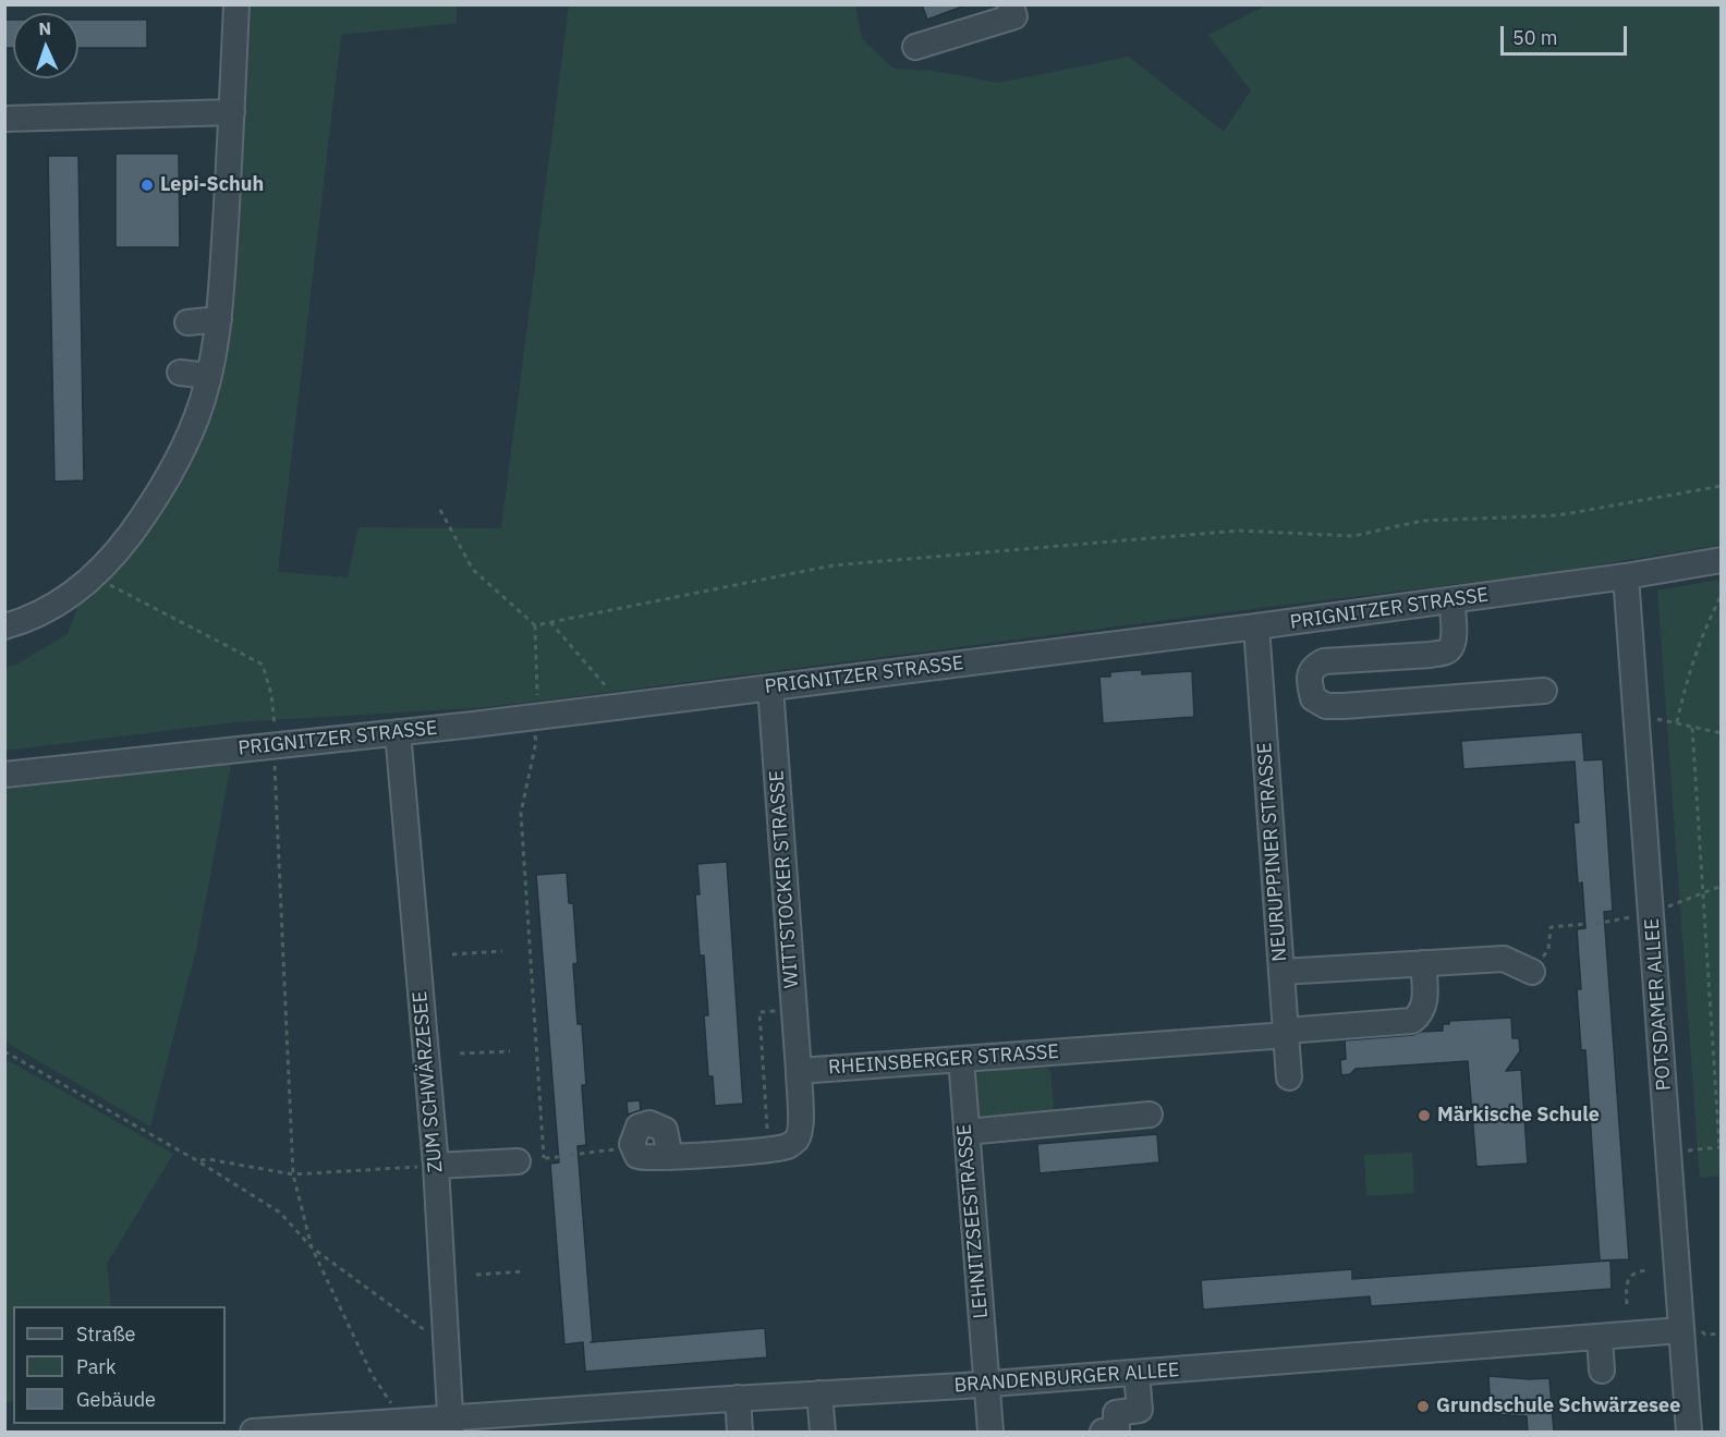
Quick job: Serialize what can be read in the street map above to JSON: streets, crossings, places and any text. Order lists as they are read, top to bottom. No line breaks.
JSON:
{"streets":{"street":["PRIGNITZER STRASSE","NEURUPPINER STRASSE","WITTSTOCKER STRASSE","POTSDAMER ALLEE","RHEINSBERGER STRASSE","ZUM SCHWÄRZESEE","LEHNITZSEESTRASSE","BRANDENBURGER ALLEE"]},"crossings":[["PRIGNITZER STRASSE","NEURUPPINER STRASSE"],["PRIGNITZER STRASSE","WITTSTOCKER STRASSE"],["PRIGNITZER STRASSE","POTSDAMER ALLEE"],["PRIGNITZER STRASSE","ZUM SCHWÄRZESEE"],["NEURUPPINER STRASSE","RHEINSBERGER STRASSE"],["WITTSTOCKER STRASSE","RHEINSBERGER STRASSE"],["POTSDAMER ALLEE","BRANDENBURGER ALLEE"],["RHEINSBERGER STRASSE","LEHNITZSEESTRASSE"],["ZUM SCHWÄRZESEE","BRANDENBURGER ALLEE"],["LEHNITZSEESTRASSE","BRANDENBURGER ALLEE"]],"places":["Lepi-Schuh","Märkische Schule","Grundschule Schwärzesee"],"legend":["Straße","Park","Gebäude"],"scale_bar":"50 m","north":"top"}
